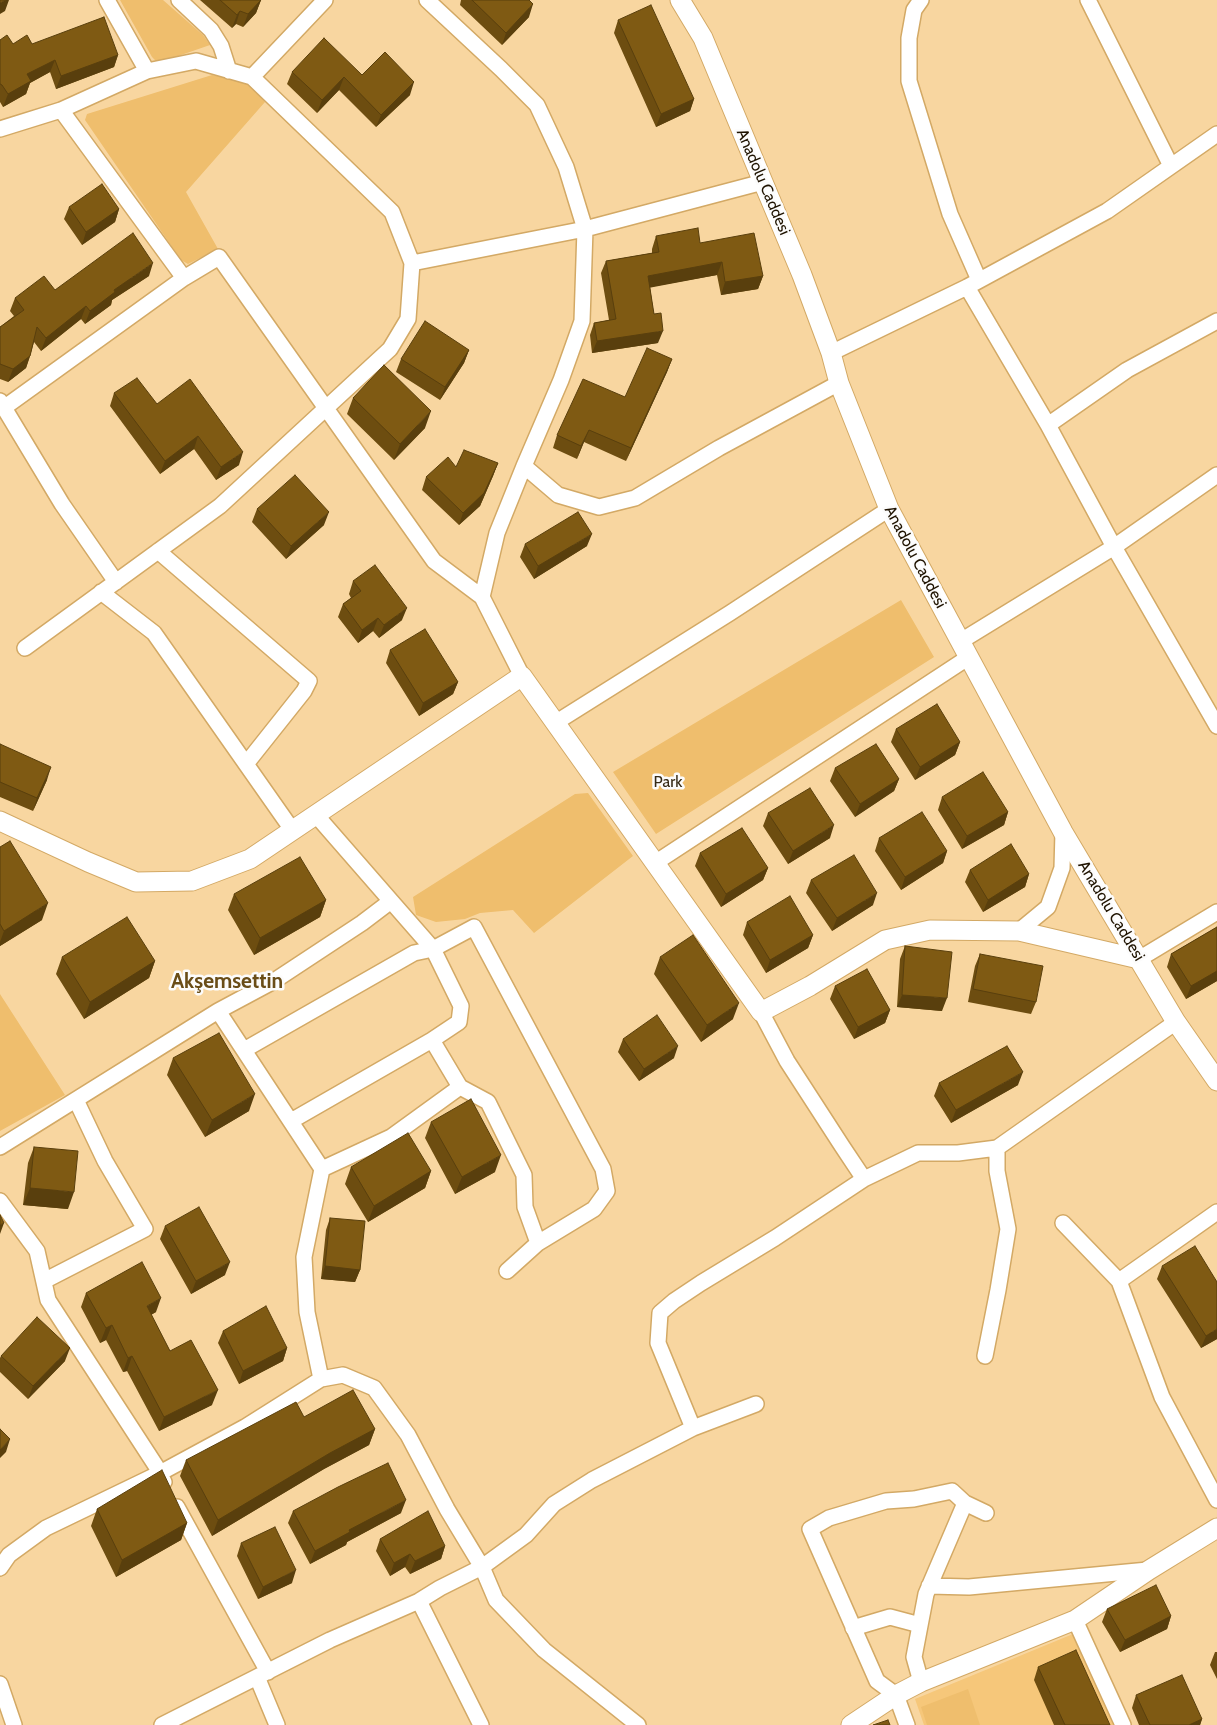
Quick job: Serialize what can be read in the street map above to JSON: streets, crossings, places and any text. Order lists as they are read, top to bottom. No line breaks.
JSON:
{"streets":{"street":["Anadolu Caddesi"]},"districts":["Akşemsettin"],"parks":["Park"]}
